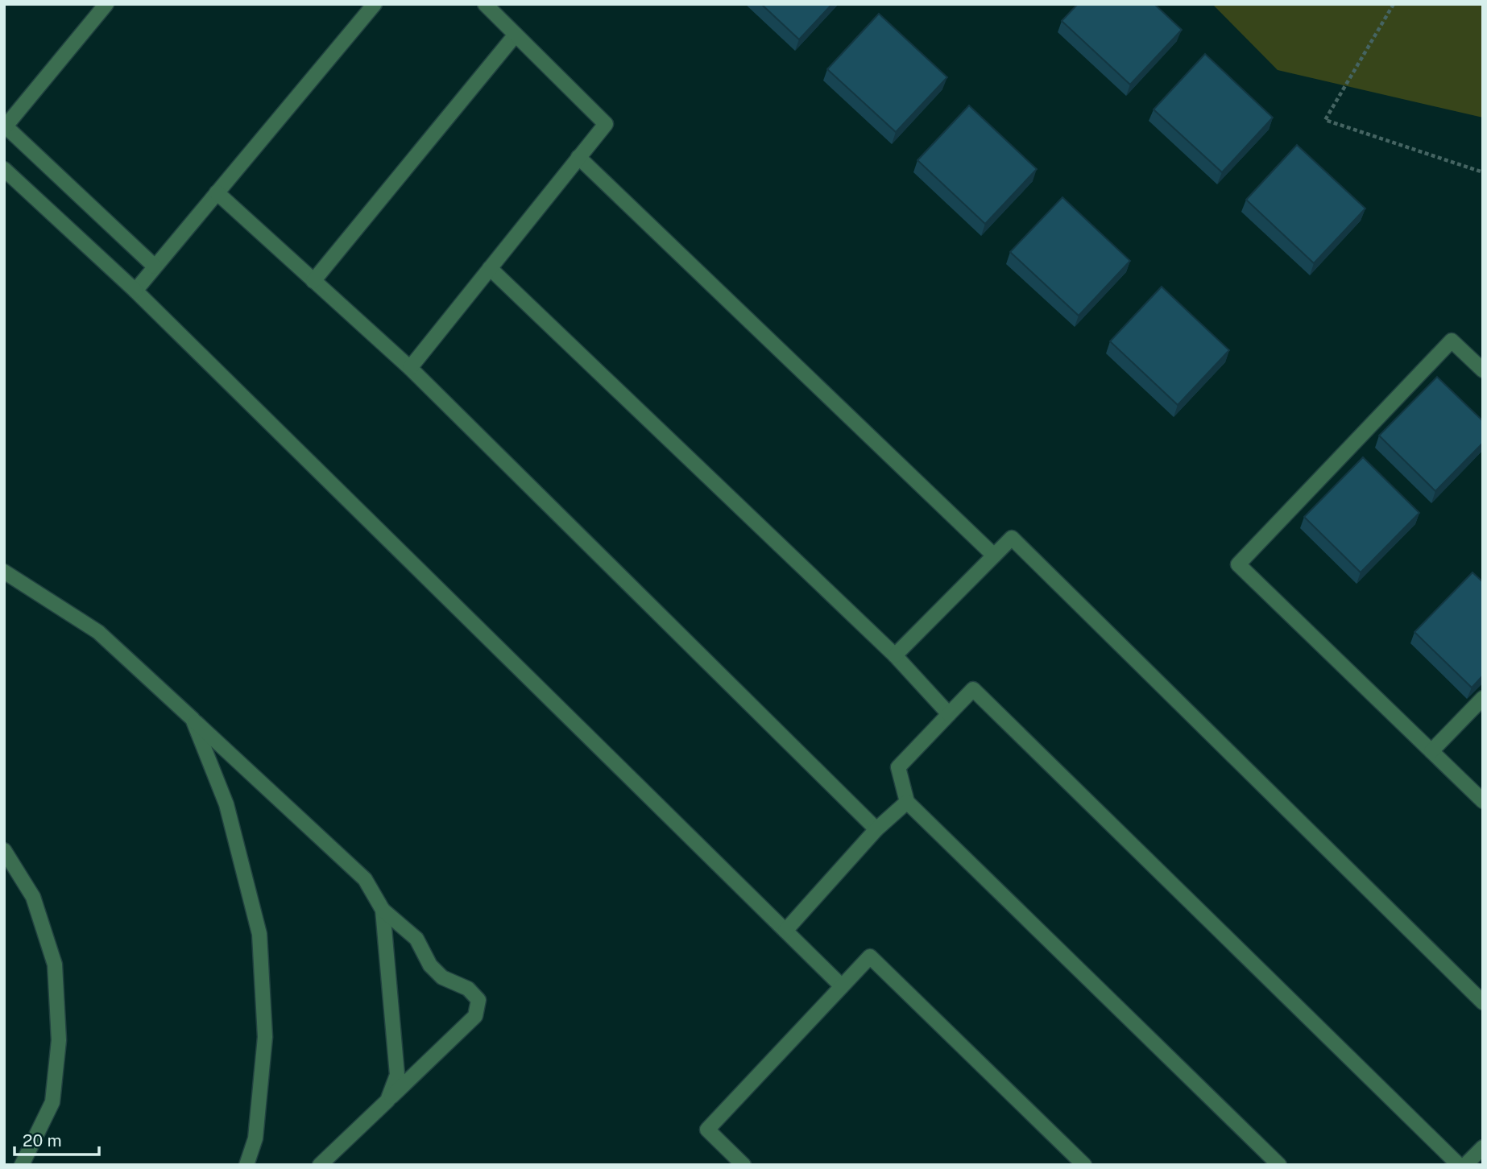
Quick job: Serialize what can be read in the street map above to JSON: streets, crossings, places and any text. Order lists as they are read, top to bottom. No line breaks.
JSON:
{"scale_bar":"20 m"}
